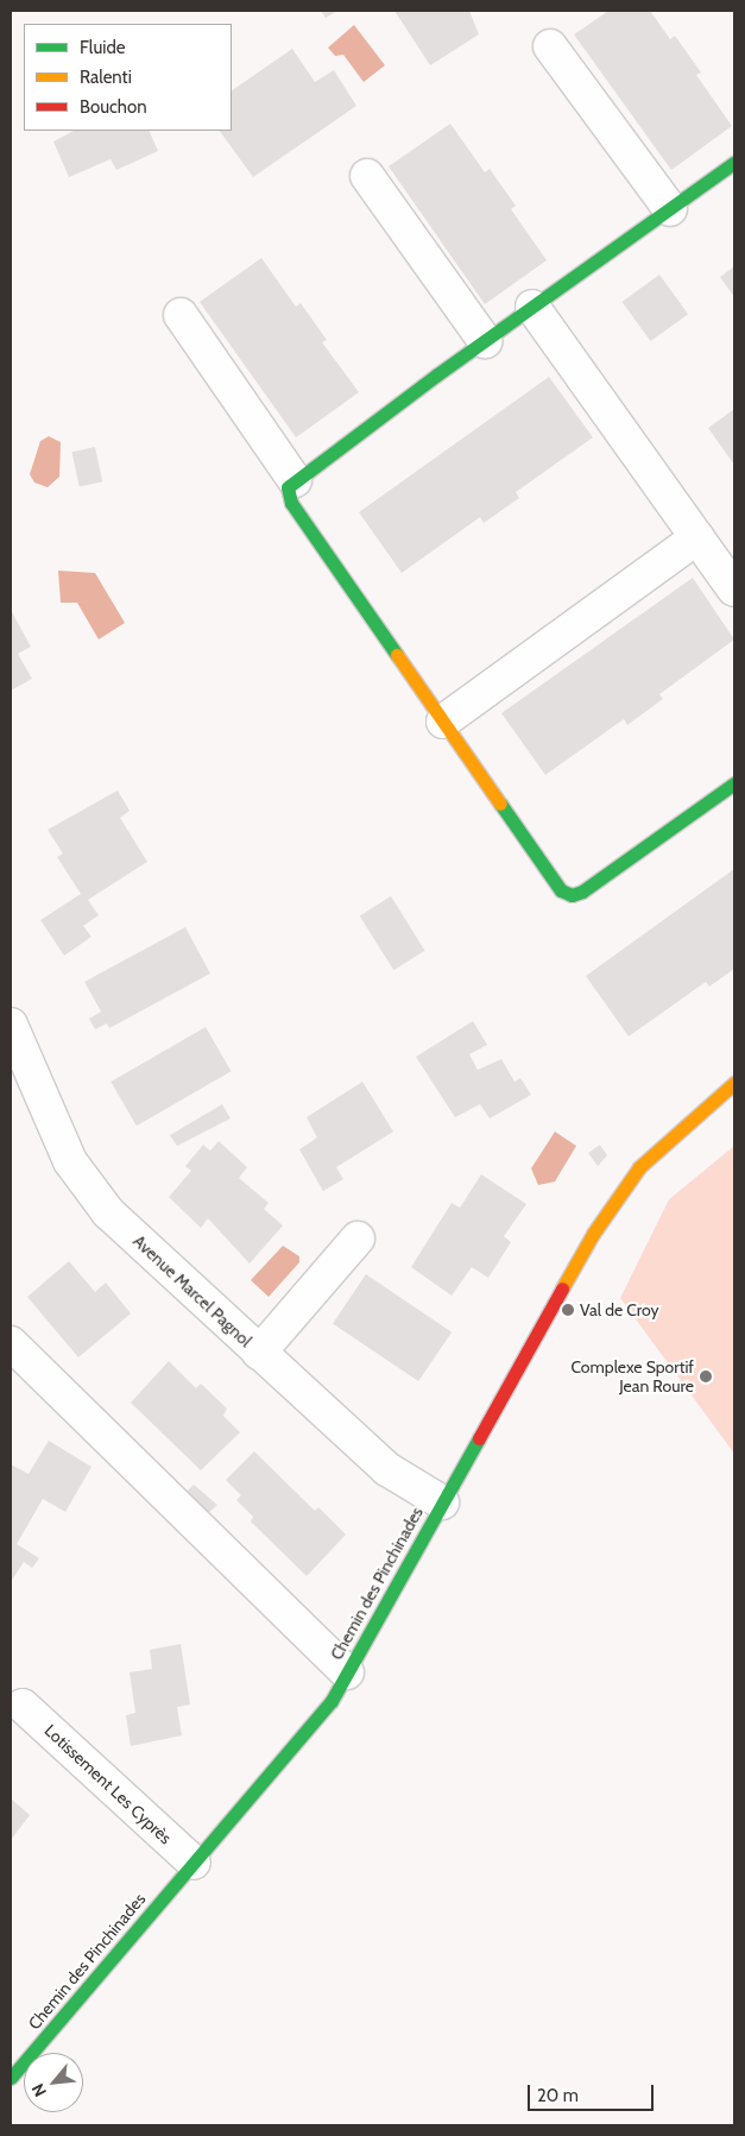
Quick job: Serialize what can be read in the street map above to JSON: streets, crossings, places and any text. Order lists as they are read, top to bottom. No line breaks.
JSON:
{"streets":{"street":["Avenue Marcel Pagnol","Chemin des Pinchinades","Lotissement Les Cyprès"]},"crossings":[["Avenue Marcel Pagnol","Chemin des Pinchinades"],["Chemin des Pinchinades","Lotissement Les Cyprès"]],"places":["Val de Croy","Complexe Sportif Jean Roure"],"legend":["Fluide","Ralenti","Bouchon"],"scale_bar":"20 m","north":"bottom left"}
